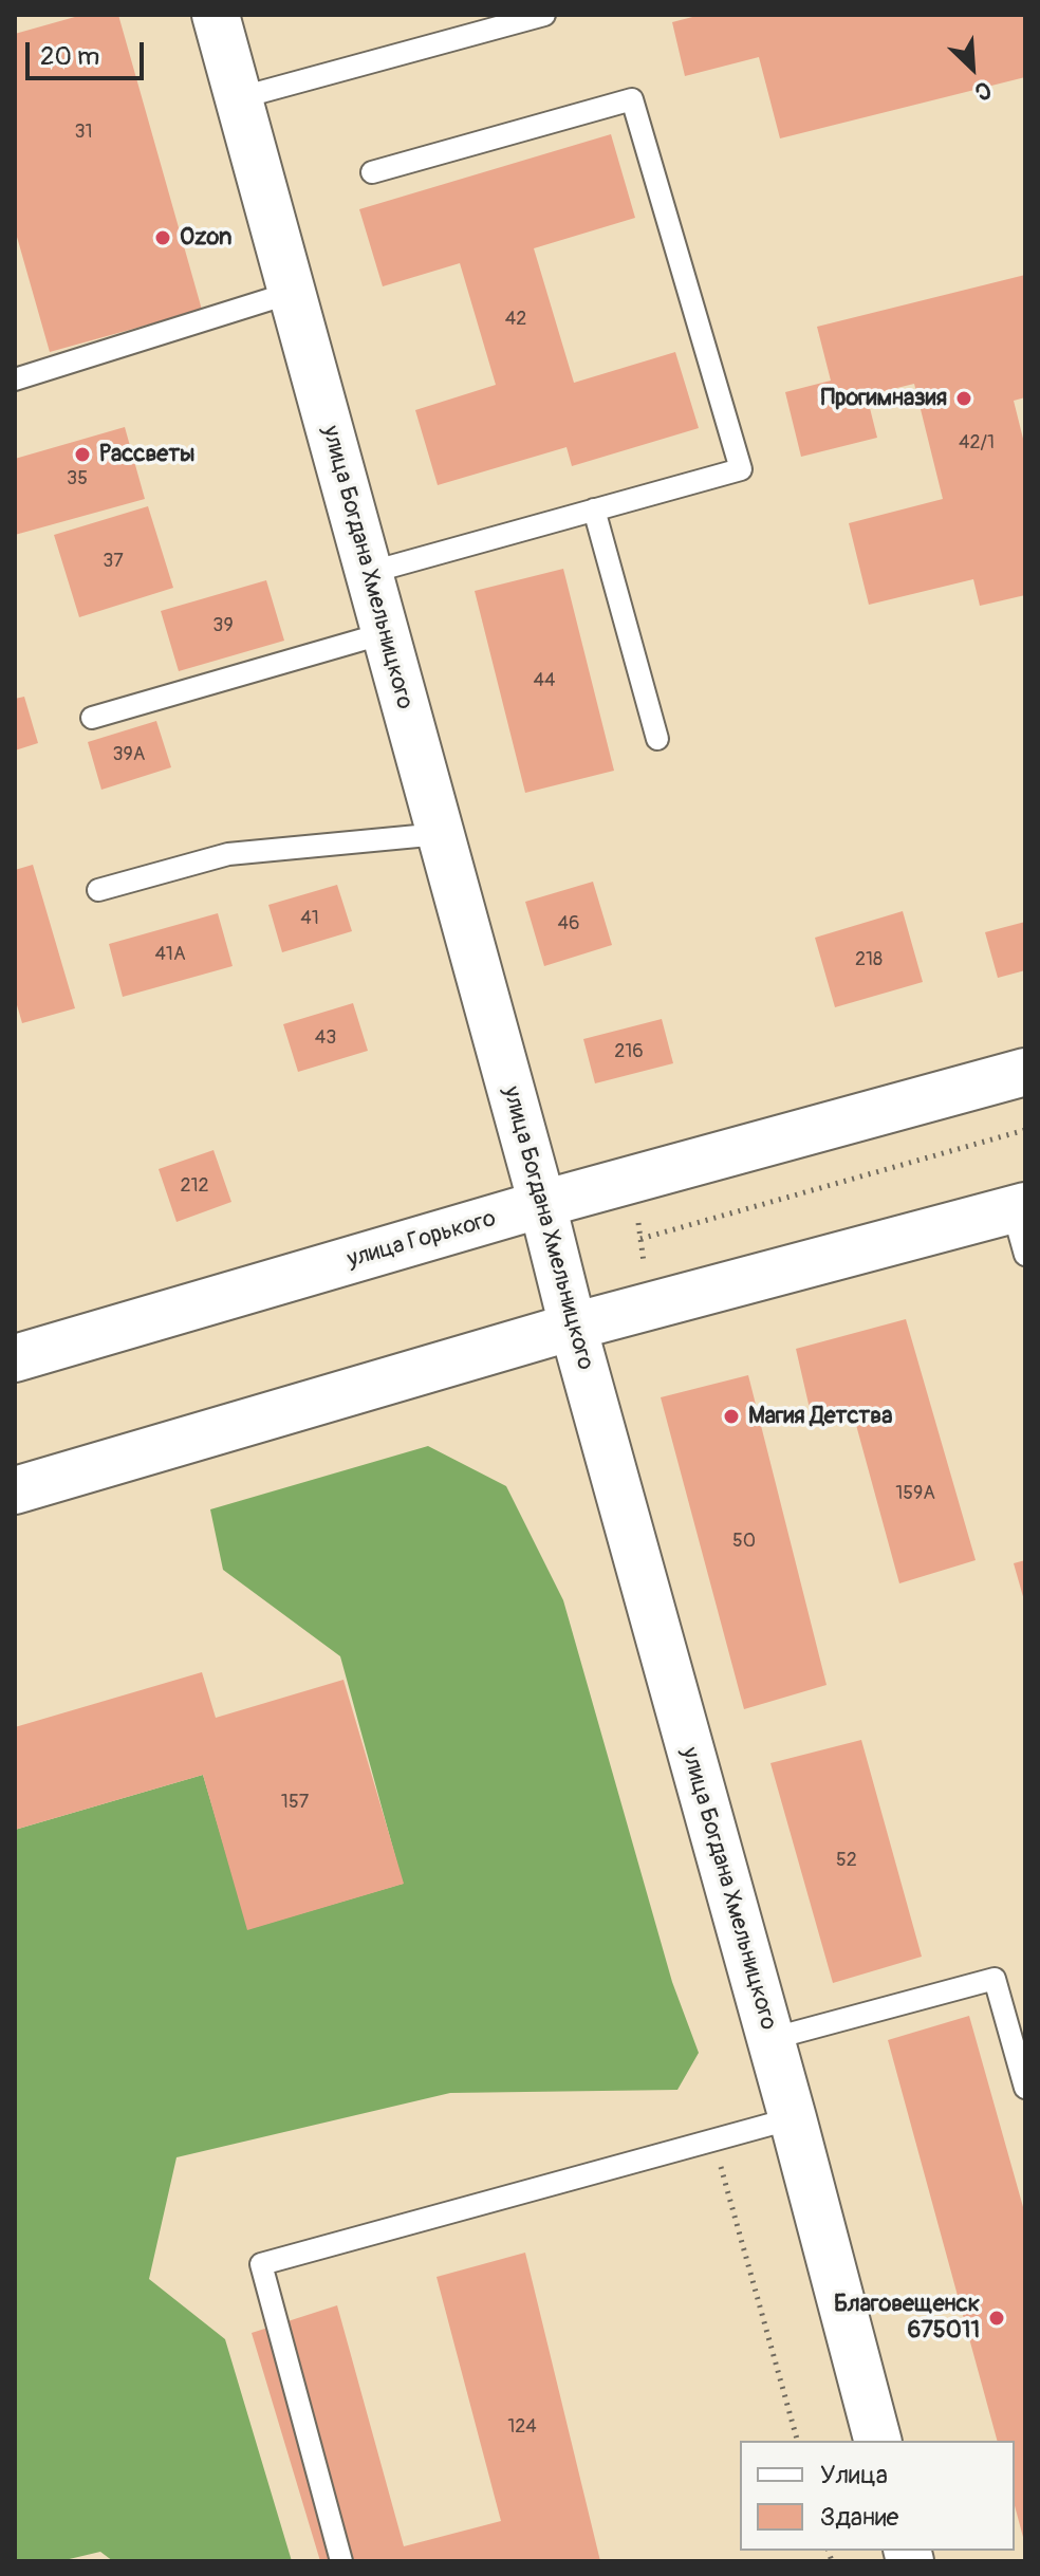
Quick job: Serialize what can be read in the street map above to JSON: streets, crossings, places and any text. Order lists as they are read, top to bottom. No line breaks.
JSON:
{"streets":{"street":["улица Богдана Хмельницкого","улица Горького"]},"crossings":[["улица Богдана Хмельницкого","улица Горького"]],"places":["Ozon","Прогимназия","Рассветы","Магия Детства","Благовещенск 675011"],"house_numbers":["31","42","42/1","35","37","39","44","39А","41","46","41А","218","43","216","212","159А","50","157","52","124"],"legend":["Улица","Здание"],"scale_bar":"20 m","north":"bottom right"}
